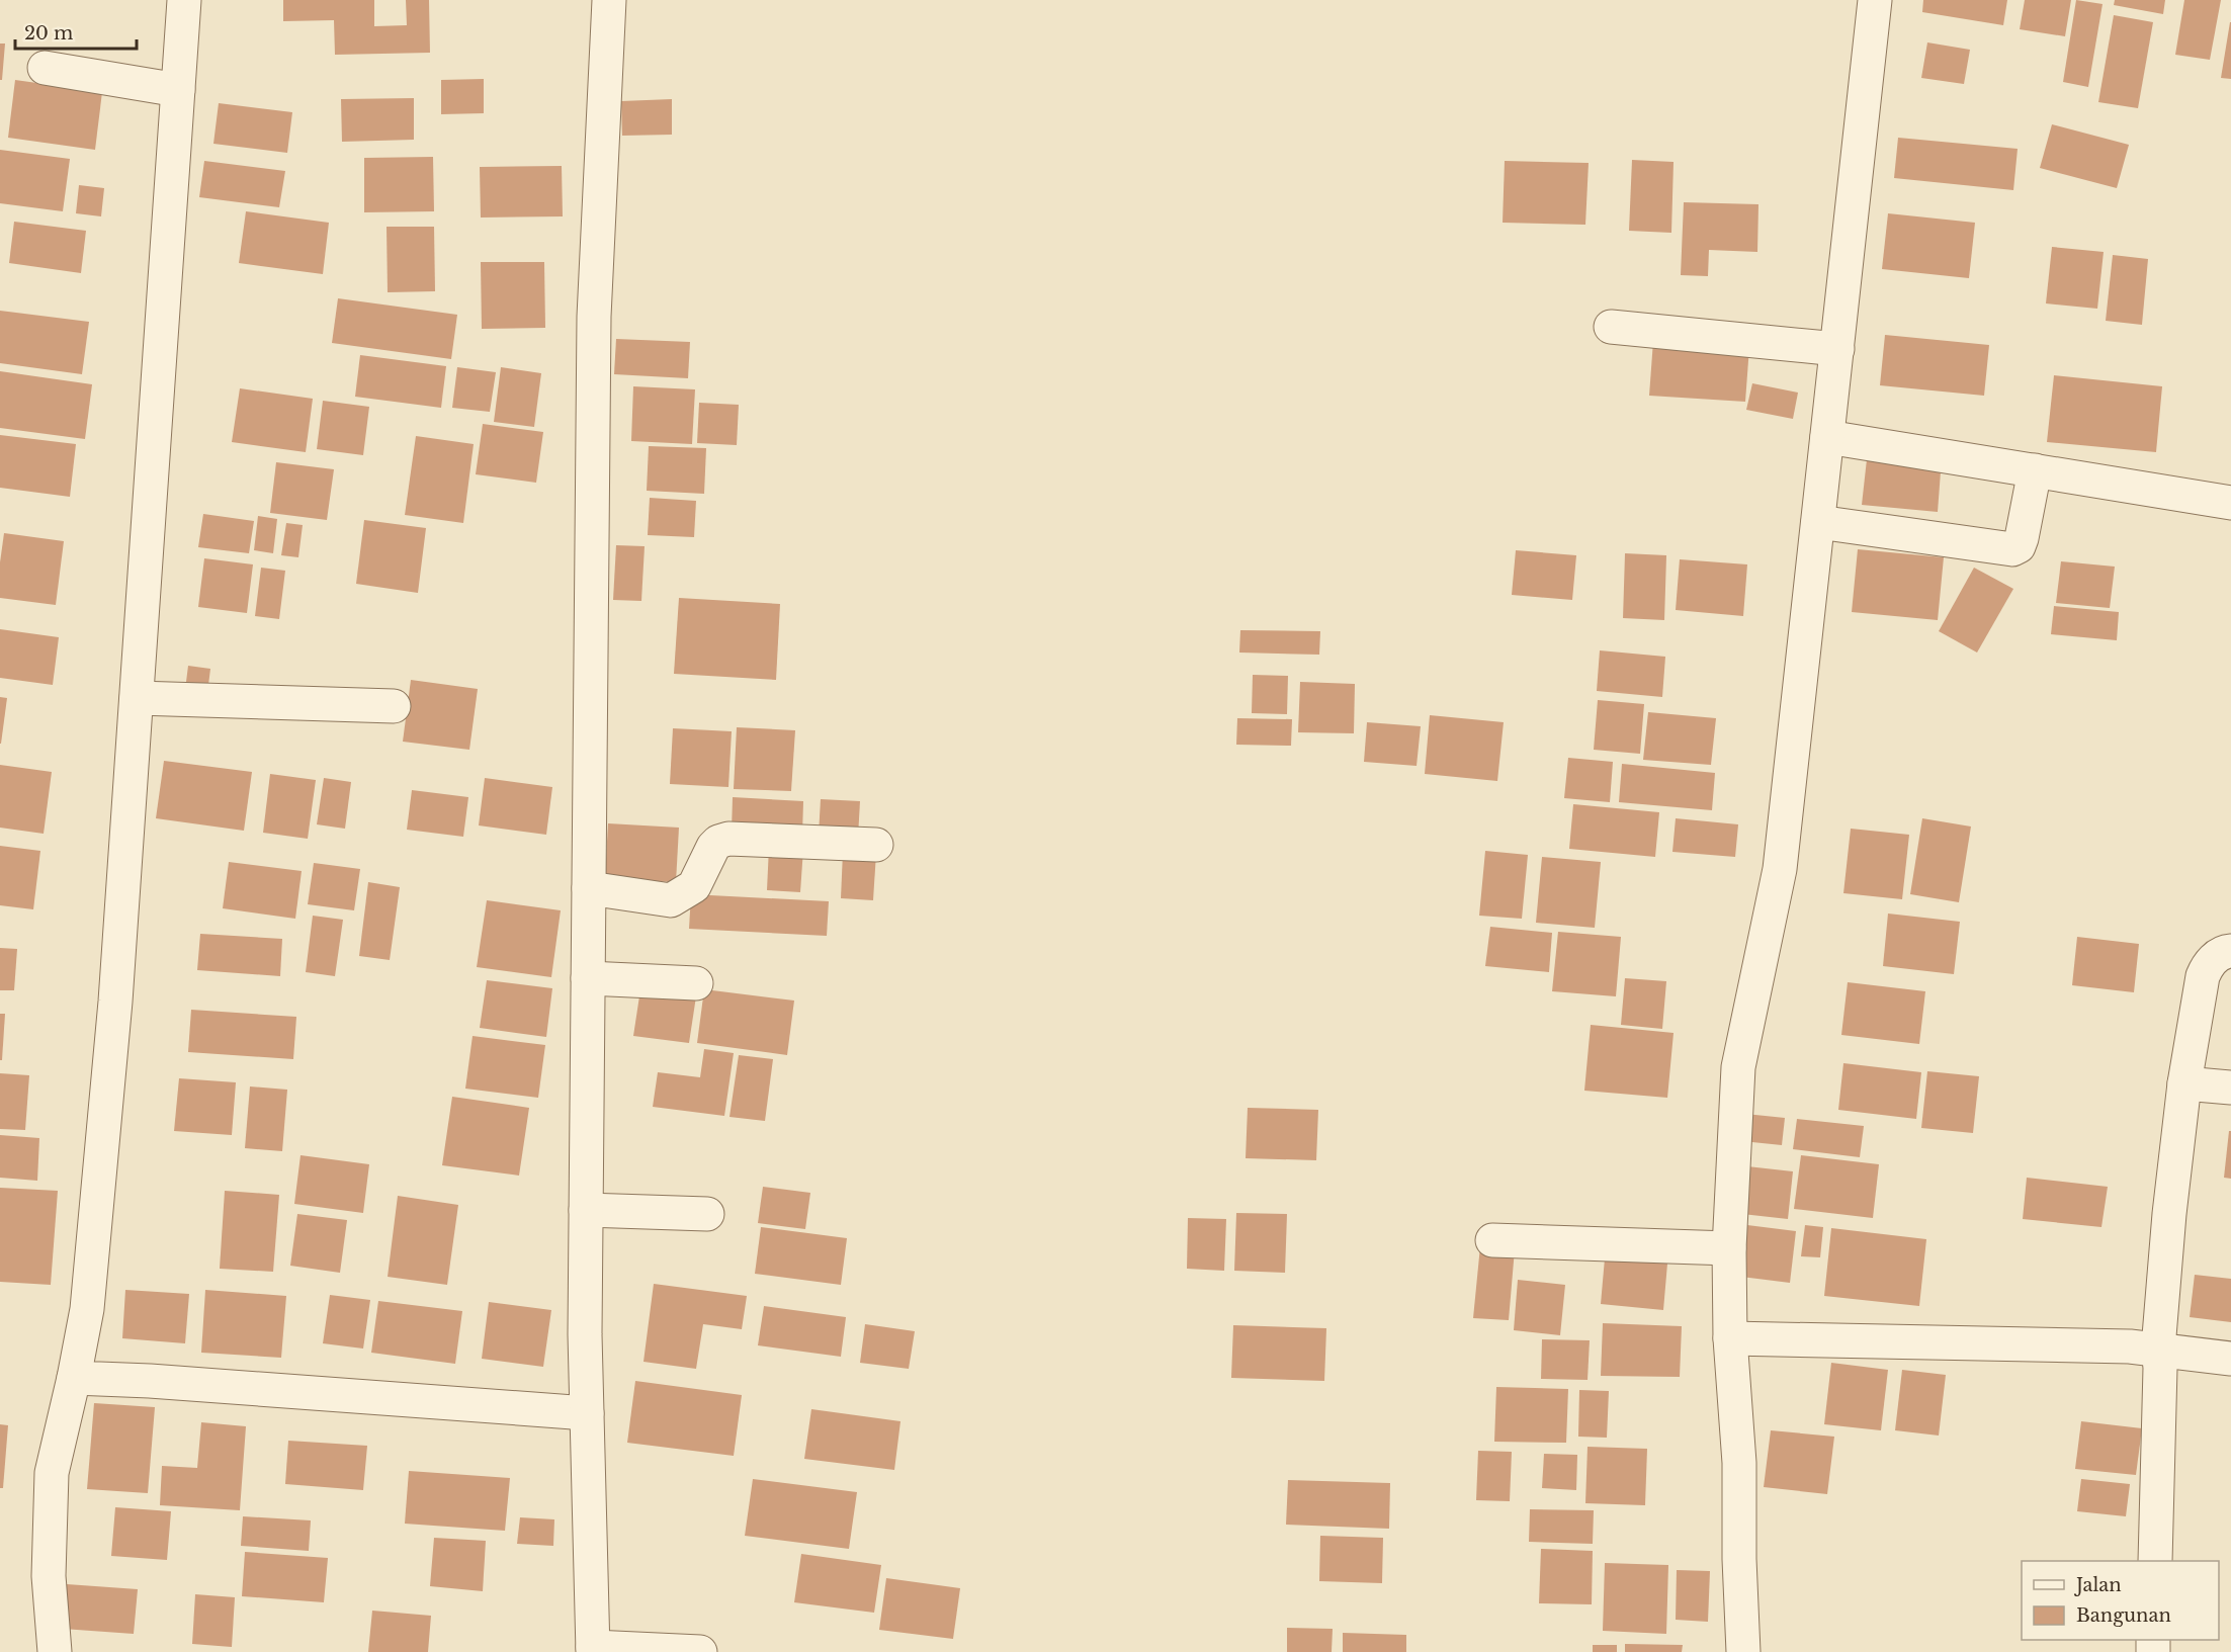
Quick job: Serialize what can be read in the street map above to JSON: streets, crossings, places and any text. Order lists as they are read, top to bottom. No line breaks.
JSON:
{"legend":["Jalan","Bangunan"],"scale_bar":"20 m"}
